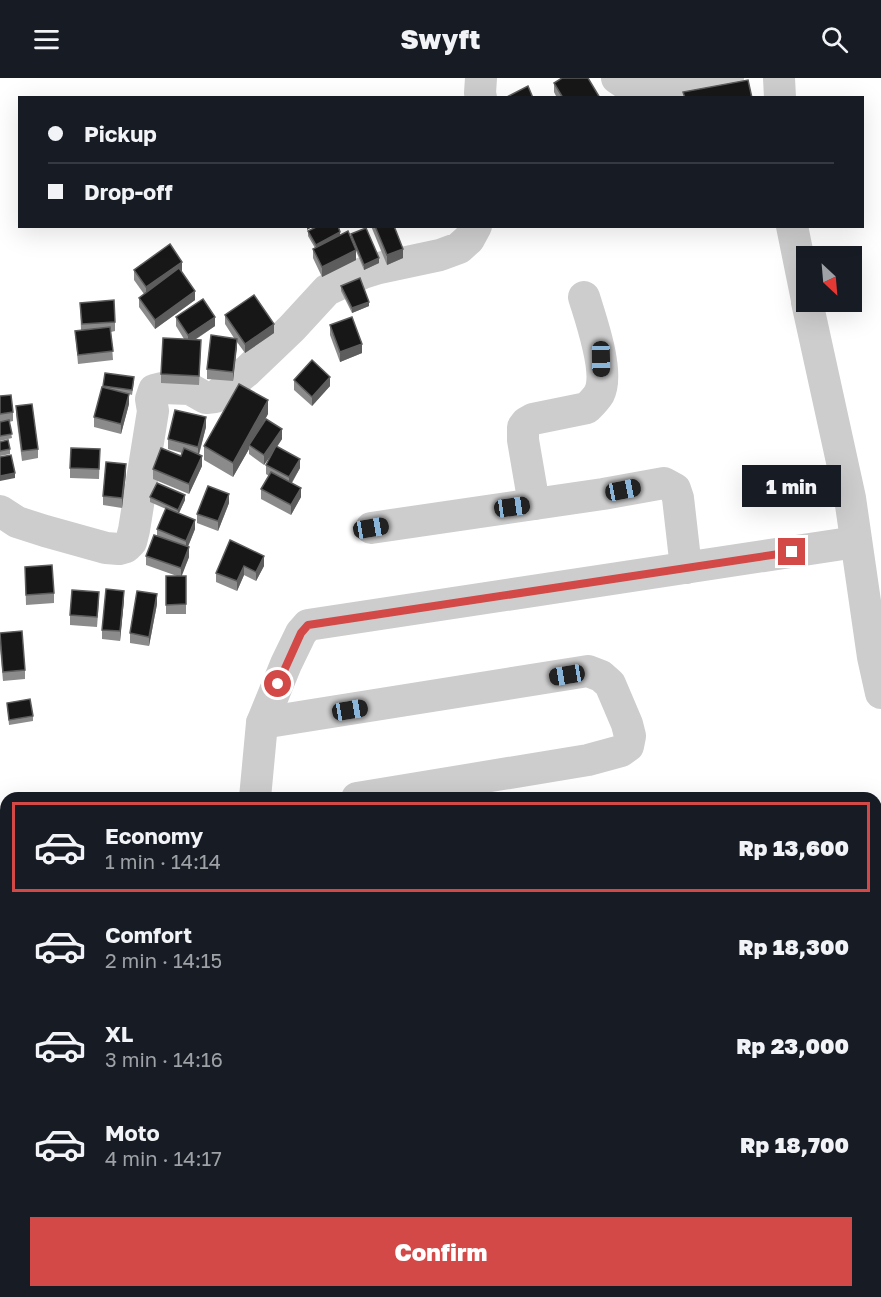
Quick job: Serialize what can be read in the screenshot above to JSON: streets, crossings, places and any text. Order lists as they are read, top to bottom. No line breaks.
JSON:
{"north":"bottom right","page":{"header":"Swyft","banner":["Pickup","Drop-off"],"bubble":"1 min","list":[{"name":"Economy","note":"1 min · 14:14","value":"Rp 13,600"},{"name":"Comfort","note":"2 min · 14:15","value":"Rp 18,300"},{"name":"XL","note":"3 min · 14:16","value":"Rp 23,000"},{"name":"Moto","note":"4 min · 14:17","value":"Rp 18,700"}],"buttons":"Confirm"}}
